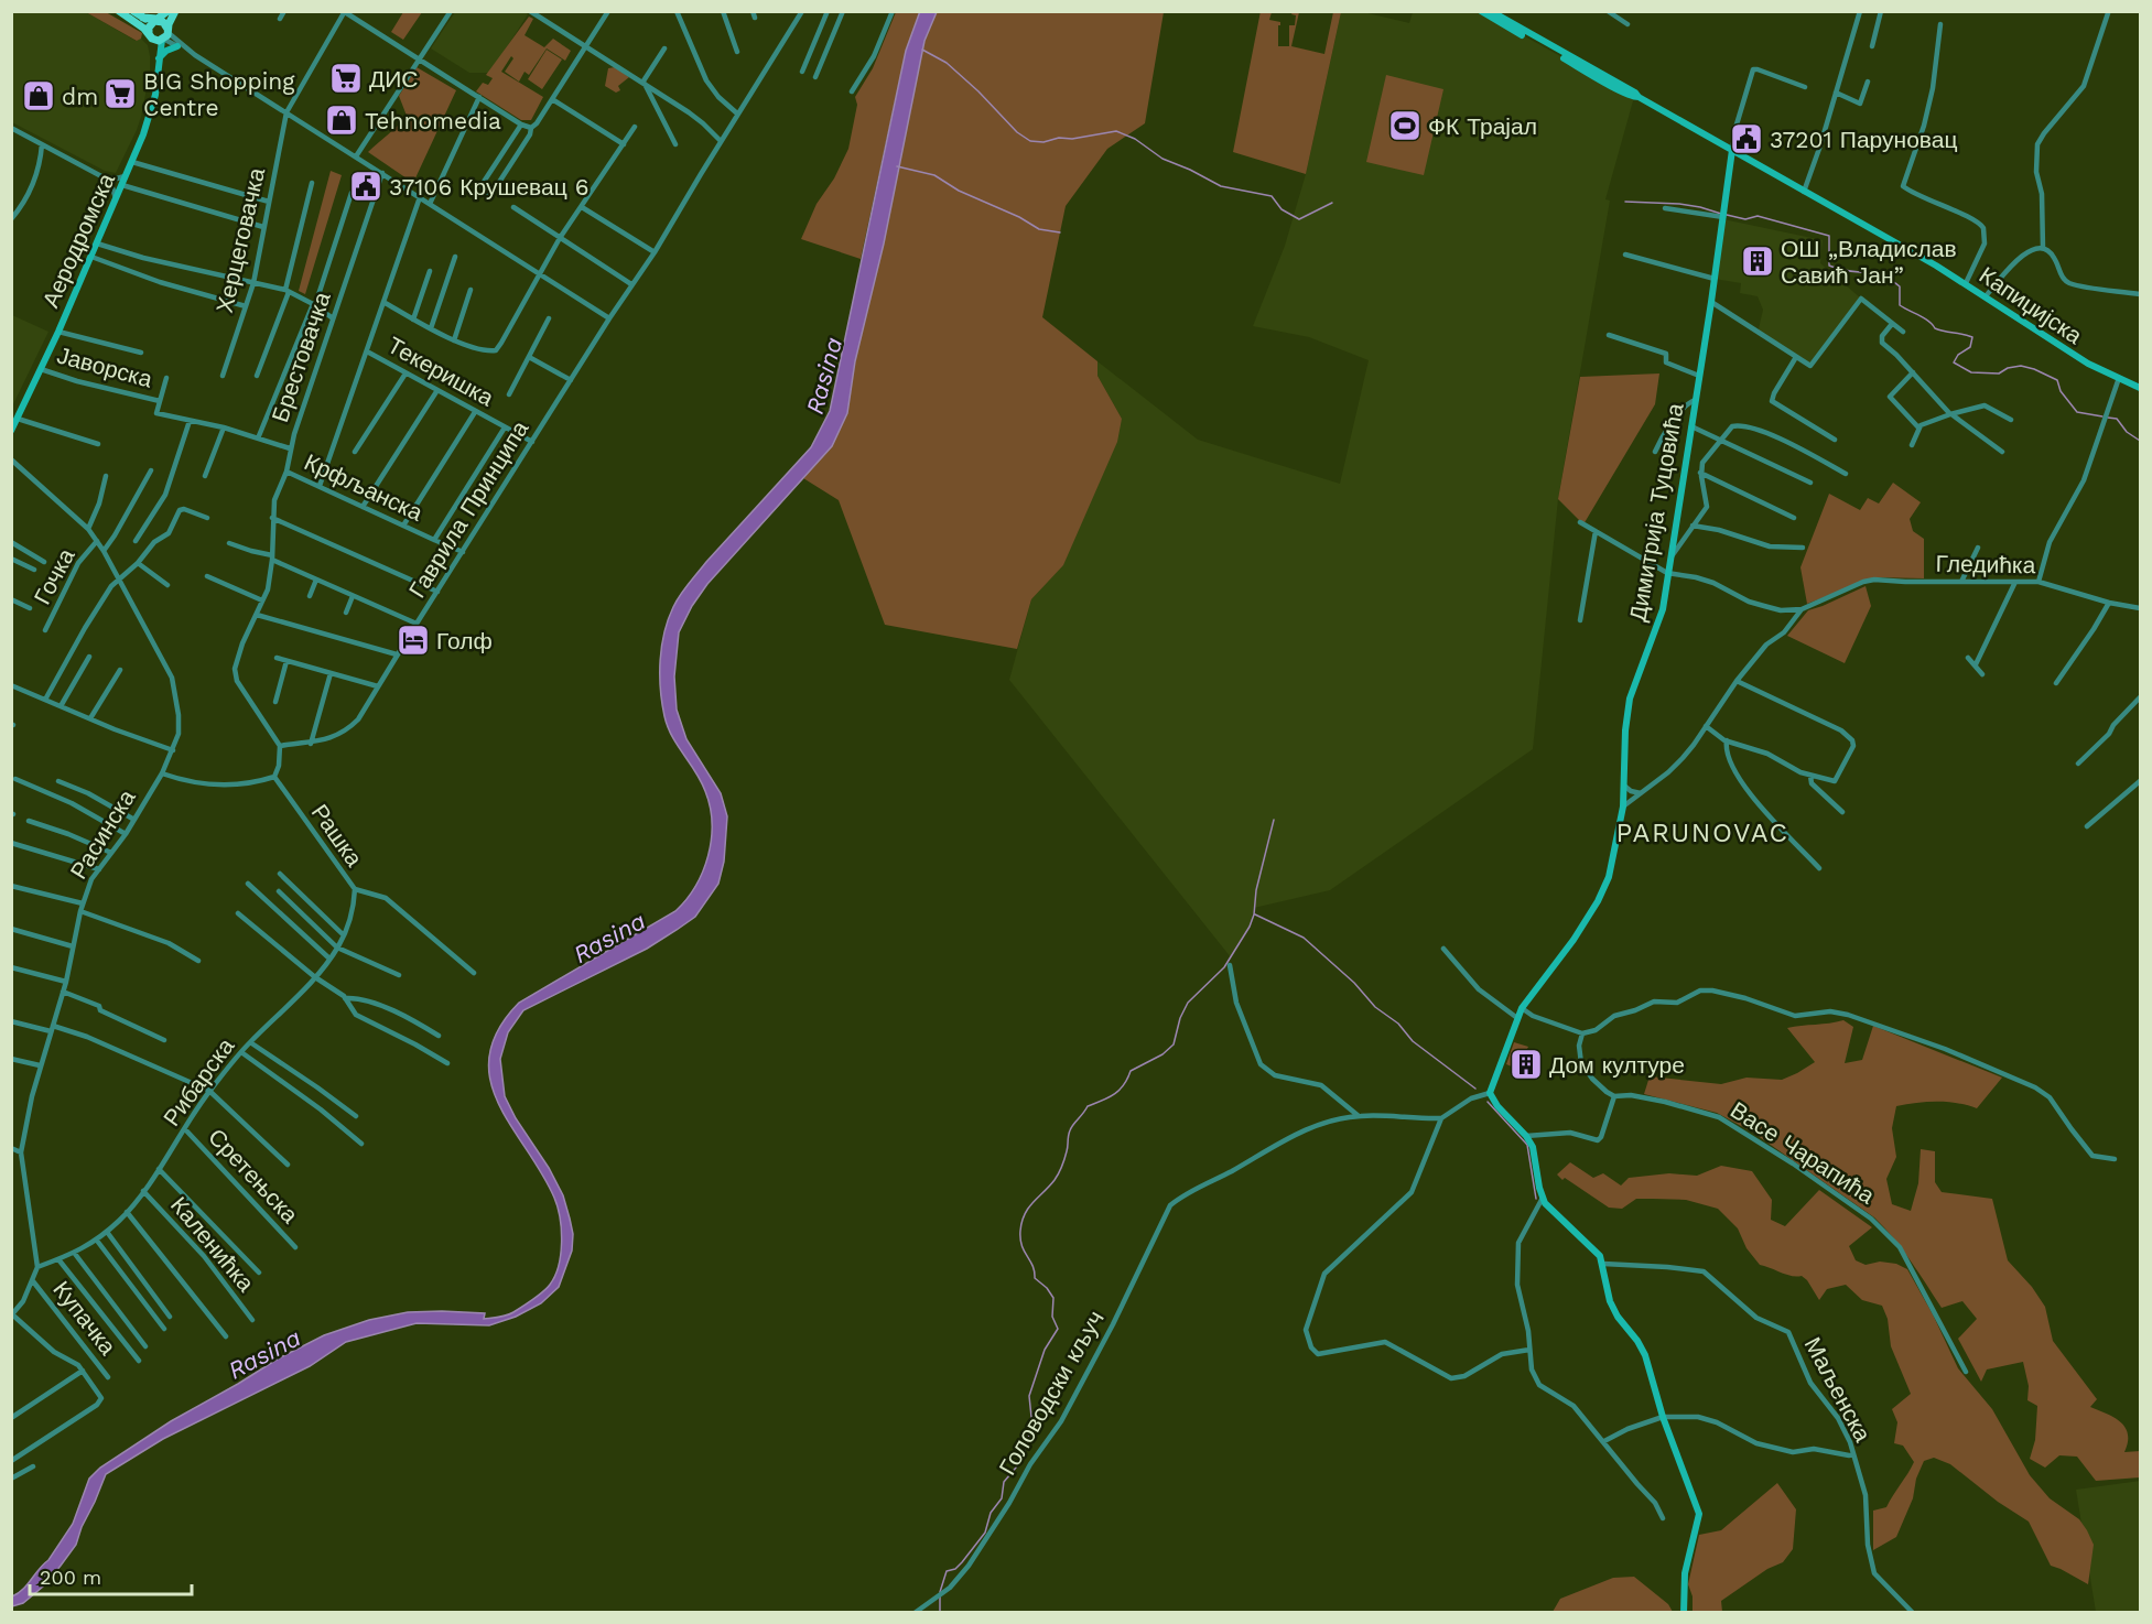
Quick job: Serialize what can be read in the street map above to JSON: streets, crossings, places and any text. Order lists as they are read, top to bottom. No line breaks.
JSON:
{"streets":{"street":["Аеродромска","Херцеговачка","Капиџијска","Брестовачка","Јаворска","Текеришка","Крфљанска","Гаврила Принципа","Димитрија Туцовића","Гледићка","Гочка","Расинска","Рашка","Рибарска","Васе Чарапића","Сретењска","Каленићка","Купачка","Маљенска","Головодски кључ"]},"crossings":[["Аеродромска","Јаворска"],["Капиџијска","Димитрија Туцовића"],["Брестовачка","Јаворска"],["Брестовачка","Крфљанска"],["Брестовачка","Гаврила Принципа"],["Текеришка","Гаврила Принципа"],["Крфљанска","Гаврила Принципа"],["Гочка","Расинска"],["Расинска","Рибарска"],["Расинска","Купачка"],["Рашка","Рибарска"],["Рибарска","Сретењска"],["Рибарска","Каленићка"]],"districts":["PARUNOVAC"],"water":["Rasina"],"places":{"supermarket":["ДИС","BIG Shopping Centre"],"shop":["dm","Tehnomedia"],"sports":["ФК Трајал"],"public building":["37201 Паруновац","37106 Крушевац 6"],"building":["ОШ „Владислав Савић Јан”","Дом културе"],"hotel":["Голф"]},"scale_bar":"200 m"}
